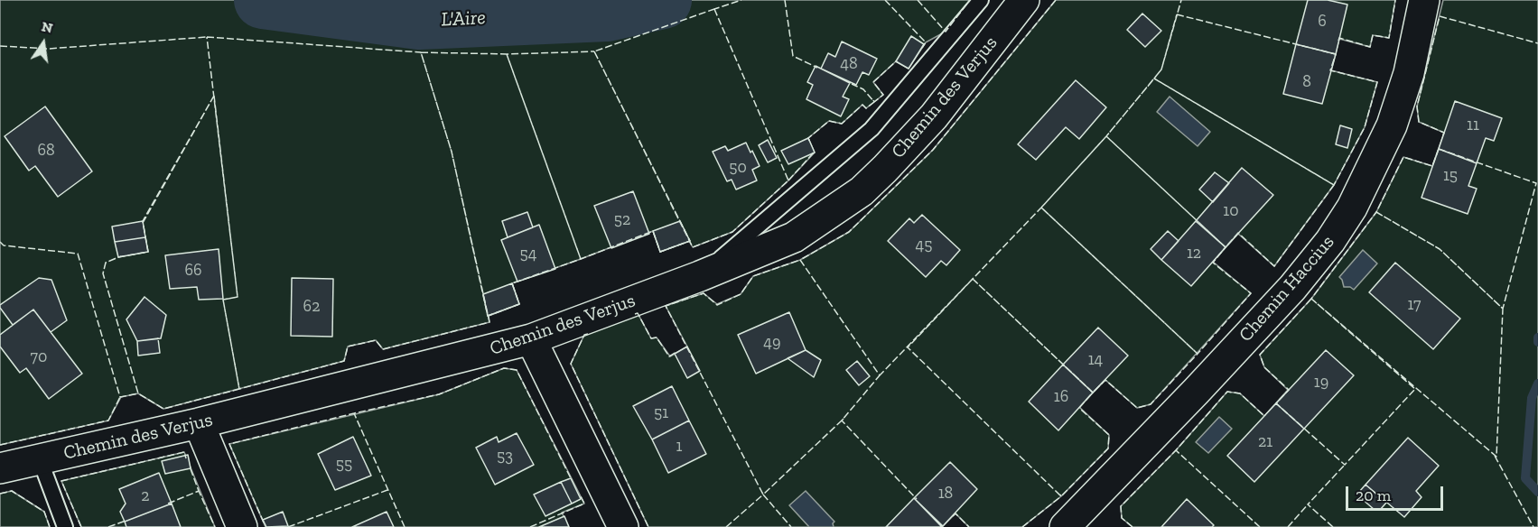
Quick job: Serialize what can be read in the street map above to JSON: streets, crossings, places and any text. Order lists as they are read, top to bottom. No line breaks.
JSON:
{"streets":{"street":["Chemin des Verjus","Chemin Haccius"]},"water":["L'Aire"],"house_numbers":["6","48","8","11","68","50","15","10","52","45","12","54","66","17","62","49","70","14","19","16","51","21","1","53","55","18","2"],"scale_bar":"20 m","north":"top"}
